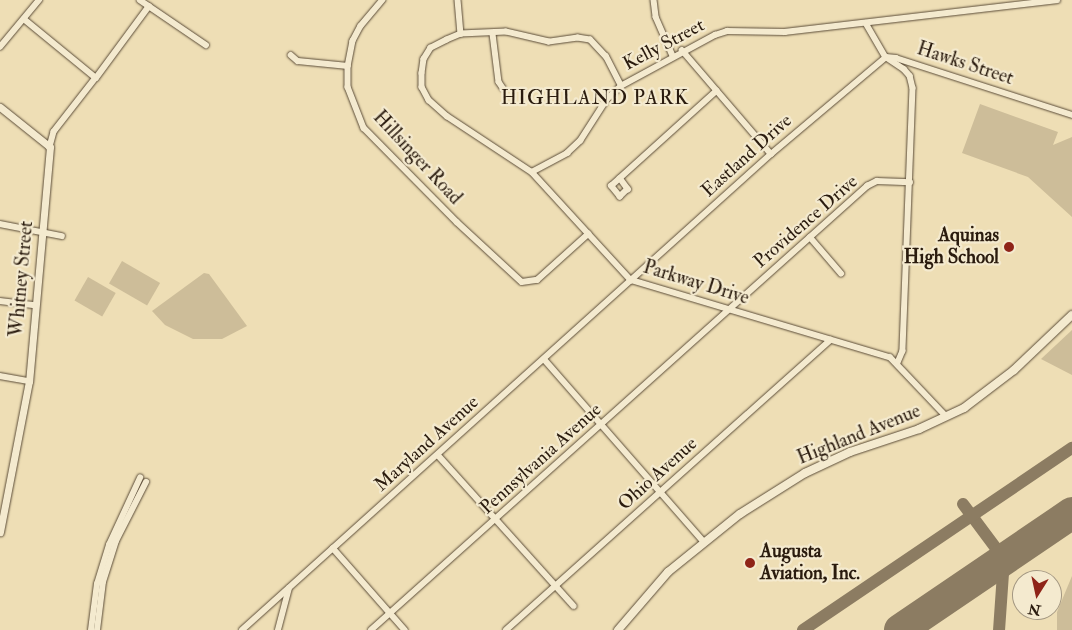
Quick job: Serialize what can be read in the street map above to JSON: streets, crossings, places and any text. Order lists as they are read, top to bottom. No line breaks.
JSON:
{"streets":{"main road":["Highland Avenue"],"street":["Kelly Street","Hawks Street","Eastland Drive","Hillsinger Road","Providence Drive","Whitney Street","Parkway Drive","Maryland Avenue","Pennsylvania Avenue","Ohio Avenue"]},"crossings":[["Kelly Street","Hawks Street"],["Kelly Street","Parkway Drive"],["Hawks Street","Eastland Drive"],["Eastland Drive","Parkway Drive"],["Eastland Drive","Maryland Avenue"],["Hillsinger Road","Parkway Drive"],["Providence Drive","Parkway Drive"],["Providence Drive","Pennsylvania Avenue"],["Parkway Drive","Highland Avenue"],["Parkway Drive","Maryland Avenue"],["Parkway Drive","Pennsylvania Avenue"],["Parkway Drive","Ohio Avenue"]],"districts":["HIGHLAND PARK"],"places":["Aquinas High School","Augusta Aviation, Inc."],"north":"bottom"}
